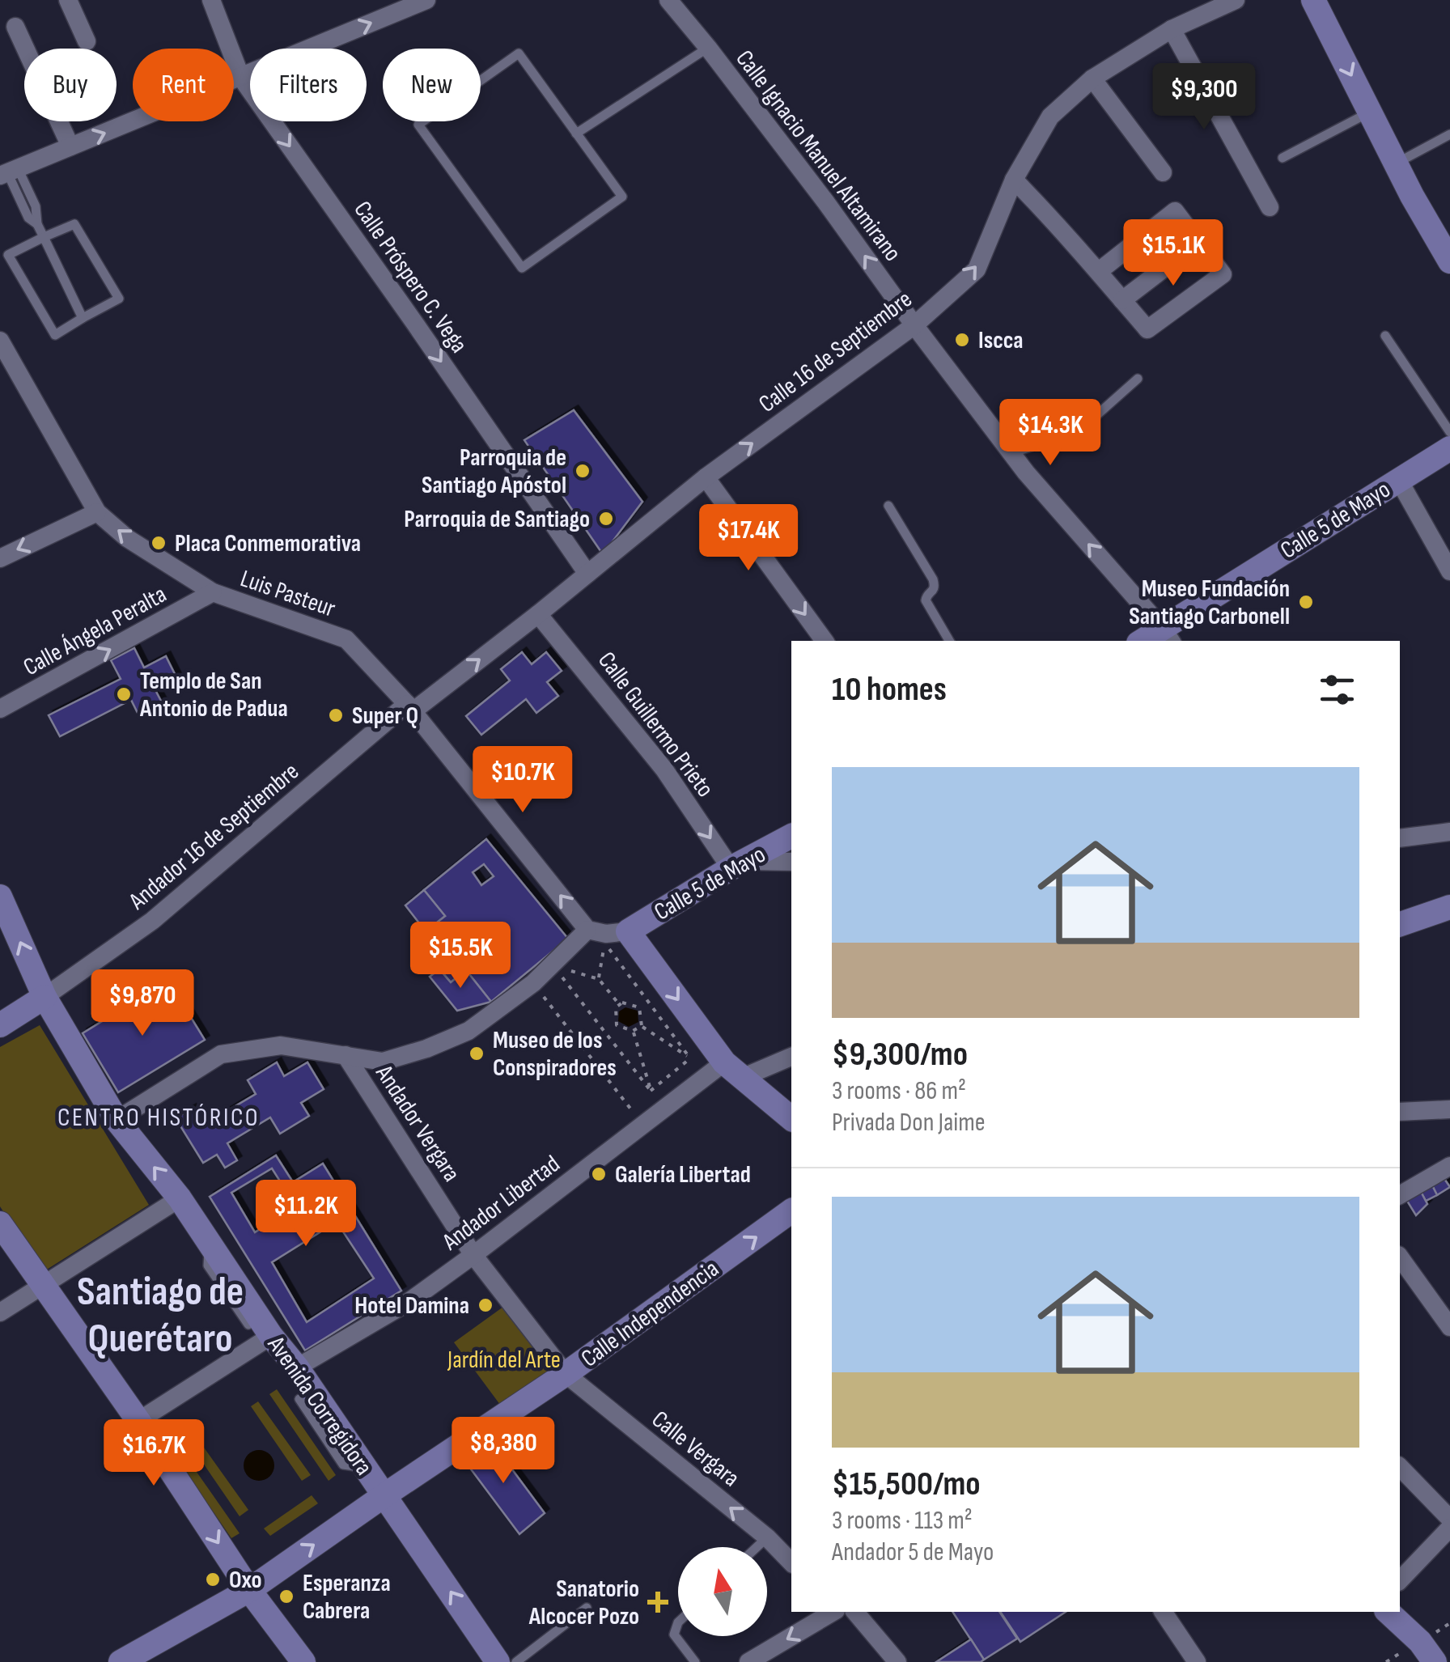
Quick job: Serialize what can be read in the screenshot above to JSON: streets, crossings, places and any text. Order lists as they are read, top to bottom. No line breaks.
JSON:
{"streets":{"street":["Calle Ignacio Manuel Altamirano","Calle Próspero C. Vega","Calle 16 de Septiembre","Calle 5 de Mayo","Luis Pasteur","Calle Ángela Peralta","Calle Guillermo Prieto","Andador 16 de Septiembre","Andador Vergara","Andador Libertad","Calle Independencia","Avenida Corregidora","Calle Vergara"]},"crossings":[["Calle Ignacio Manuel Altamirano","Calle 16 de Septiembre"],["Calle Ignacio Manuel Altamirano","Calle 5 de Mayo"],["Calle Próspero C. Vega","Calle 16 de Septiembre"],["Calle 16 de Septiembre","Luis Pasteur"],["Calle 16 de Septiembre","Calle Guillermo Prieto"],["Calle 16 de Septiembre","Andador 16 de Septiembre"],["Calle 5 de Mayo","Luis Pasteur"],["Calle 5 de Mayo","Calle Guillermo Prieto"],["Luis Pasteur","Calle Ángela Peralta"],["Luis Pasteur","Andador 16 de Septiembre"],["Andador 16 de Septiembre","Avenida Corregidora"],["Andador Vergara","Andador Libertad"],["Andador Vergara","Calle Independencia"],["Andador Vergara","Calle Vergara"],["Andador Libertad","Avenida Corregidora"],["Calle Independencia","Avenida Corregidora"],["Calle Independencia","Calle Vergara"]],"one_way":["Calle Ignacio Manuel Altamirano","Calle Próspero C. Vega","Calle 16 de Septiembre","Luis Pasteur","Calle Guillermo Prieto","Calle Vergara"],"districts":["CENTRO HISTÓRICO","Santiago de Querétaro"],"parks":["Jardín del Arte"],"places":{"other":["Iscca","Parroquia de Santiago Apóstol","Parroquia de Santiago","Placa Conmemorativa","Museo Fundación Santiago Carbonell","Templo de San Antonio de Padua","Super Q","Museo de los Conspiradores","Galería Libertad","Hotel Damina","Oxo","Esperanza Cabrera"],"health":["Sanatorio Alcocer Pozo"]},"north":"top","page":{"chip":["Buy","Rent","Filters","New"],"price":["$9,300","$15.1K","$14.3K","$17.4K","$10.7K","$15.5K","$9,870","$11.2K","$8,380","$16.7K"],"heading":"10 homes","list":[{"name":"$9,300/mo","note":"3 rooms · 86 m² · Privada Don Jaime"},{"name":"$15,500/mo","note":"3 rooms · 113 m² · Andador 5 de Mayo"}]}}
